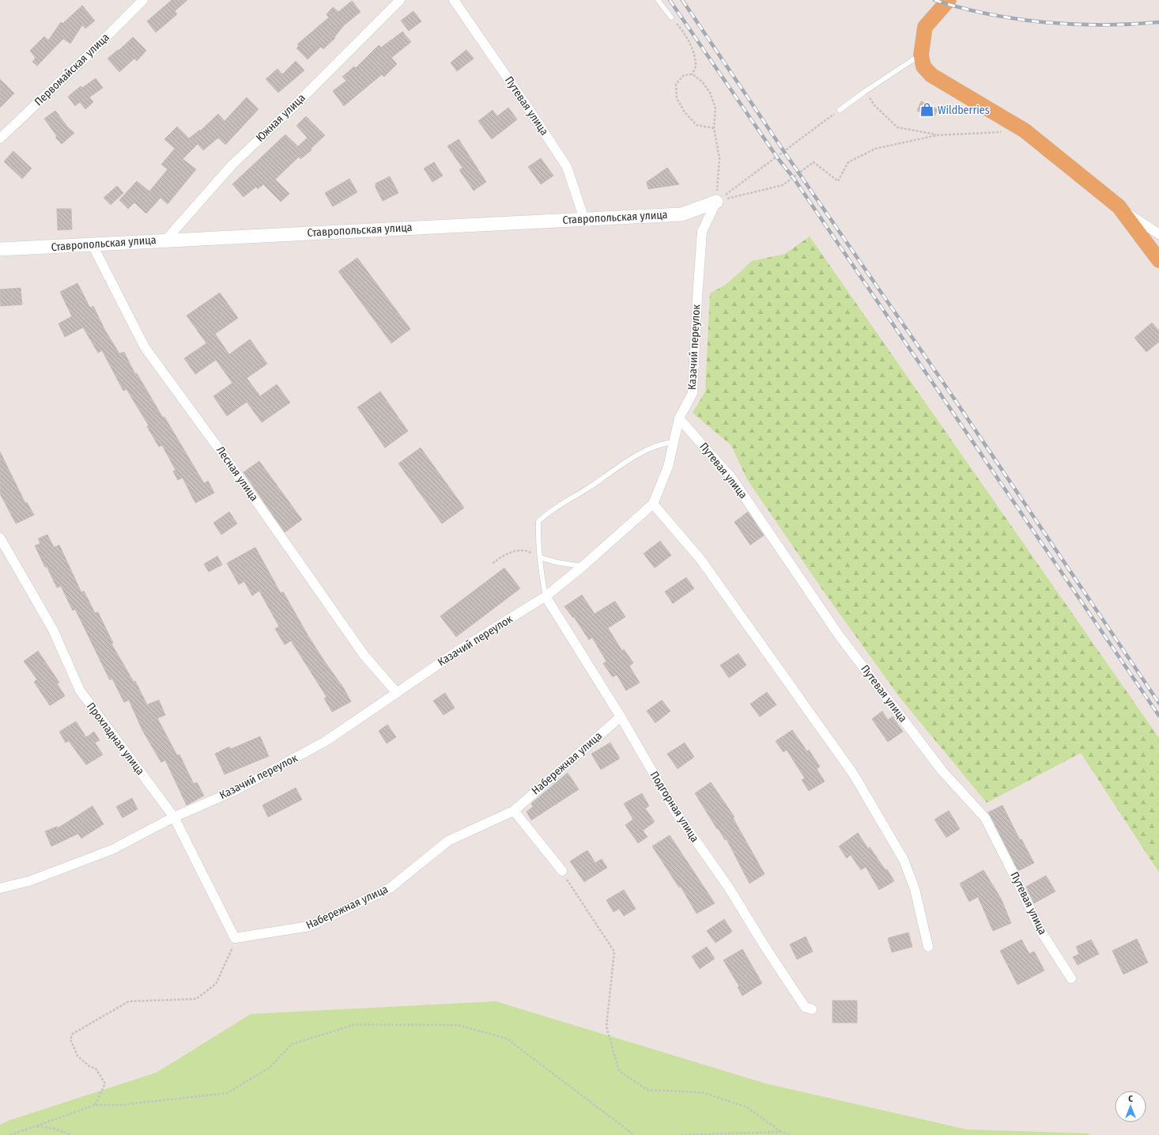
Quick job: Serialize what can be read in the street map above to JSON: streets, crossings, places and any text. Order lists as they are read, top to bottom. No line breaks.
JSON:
{"streets":{"street":["Первомайская улица","Путевая улица","Южная улица","Ставропольская улица","Казачий переулок","Лесная улица","Прохладная улица","Набережная улица","Подгорная улица"]},"crossings":[["Путевая улица","Ставропольская улица"],["Путевая улица","Казачий переулок"],["Южная улица","Ставропольская улица"],["Ставропольская улица","Казачий переулок"],["Ставропольская улица","Лесная улица"],["Казачий переулок","Лесная улица"],["Казачий переулок","Прохладная улица"],["Казачий переулок","Подгорная улица"],["Прохладная улица","Набережная улица"],["Набережная улица","Подгорная улица"]],"places":{"shop":["Wildberries"]},"north":"top"}
